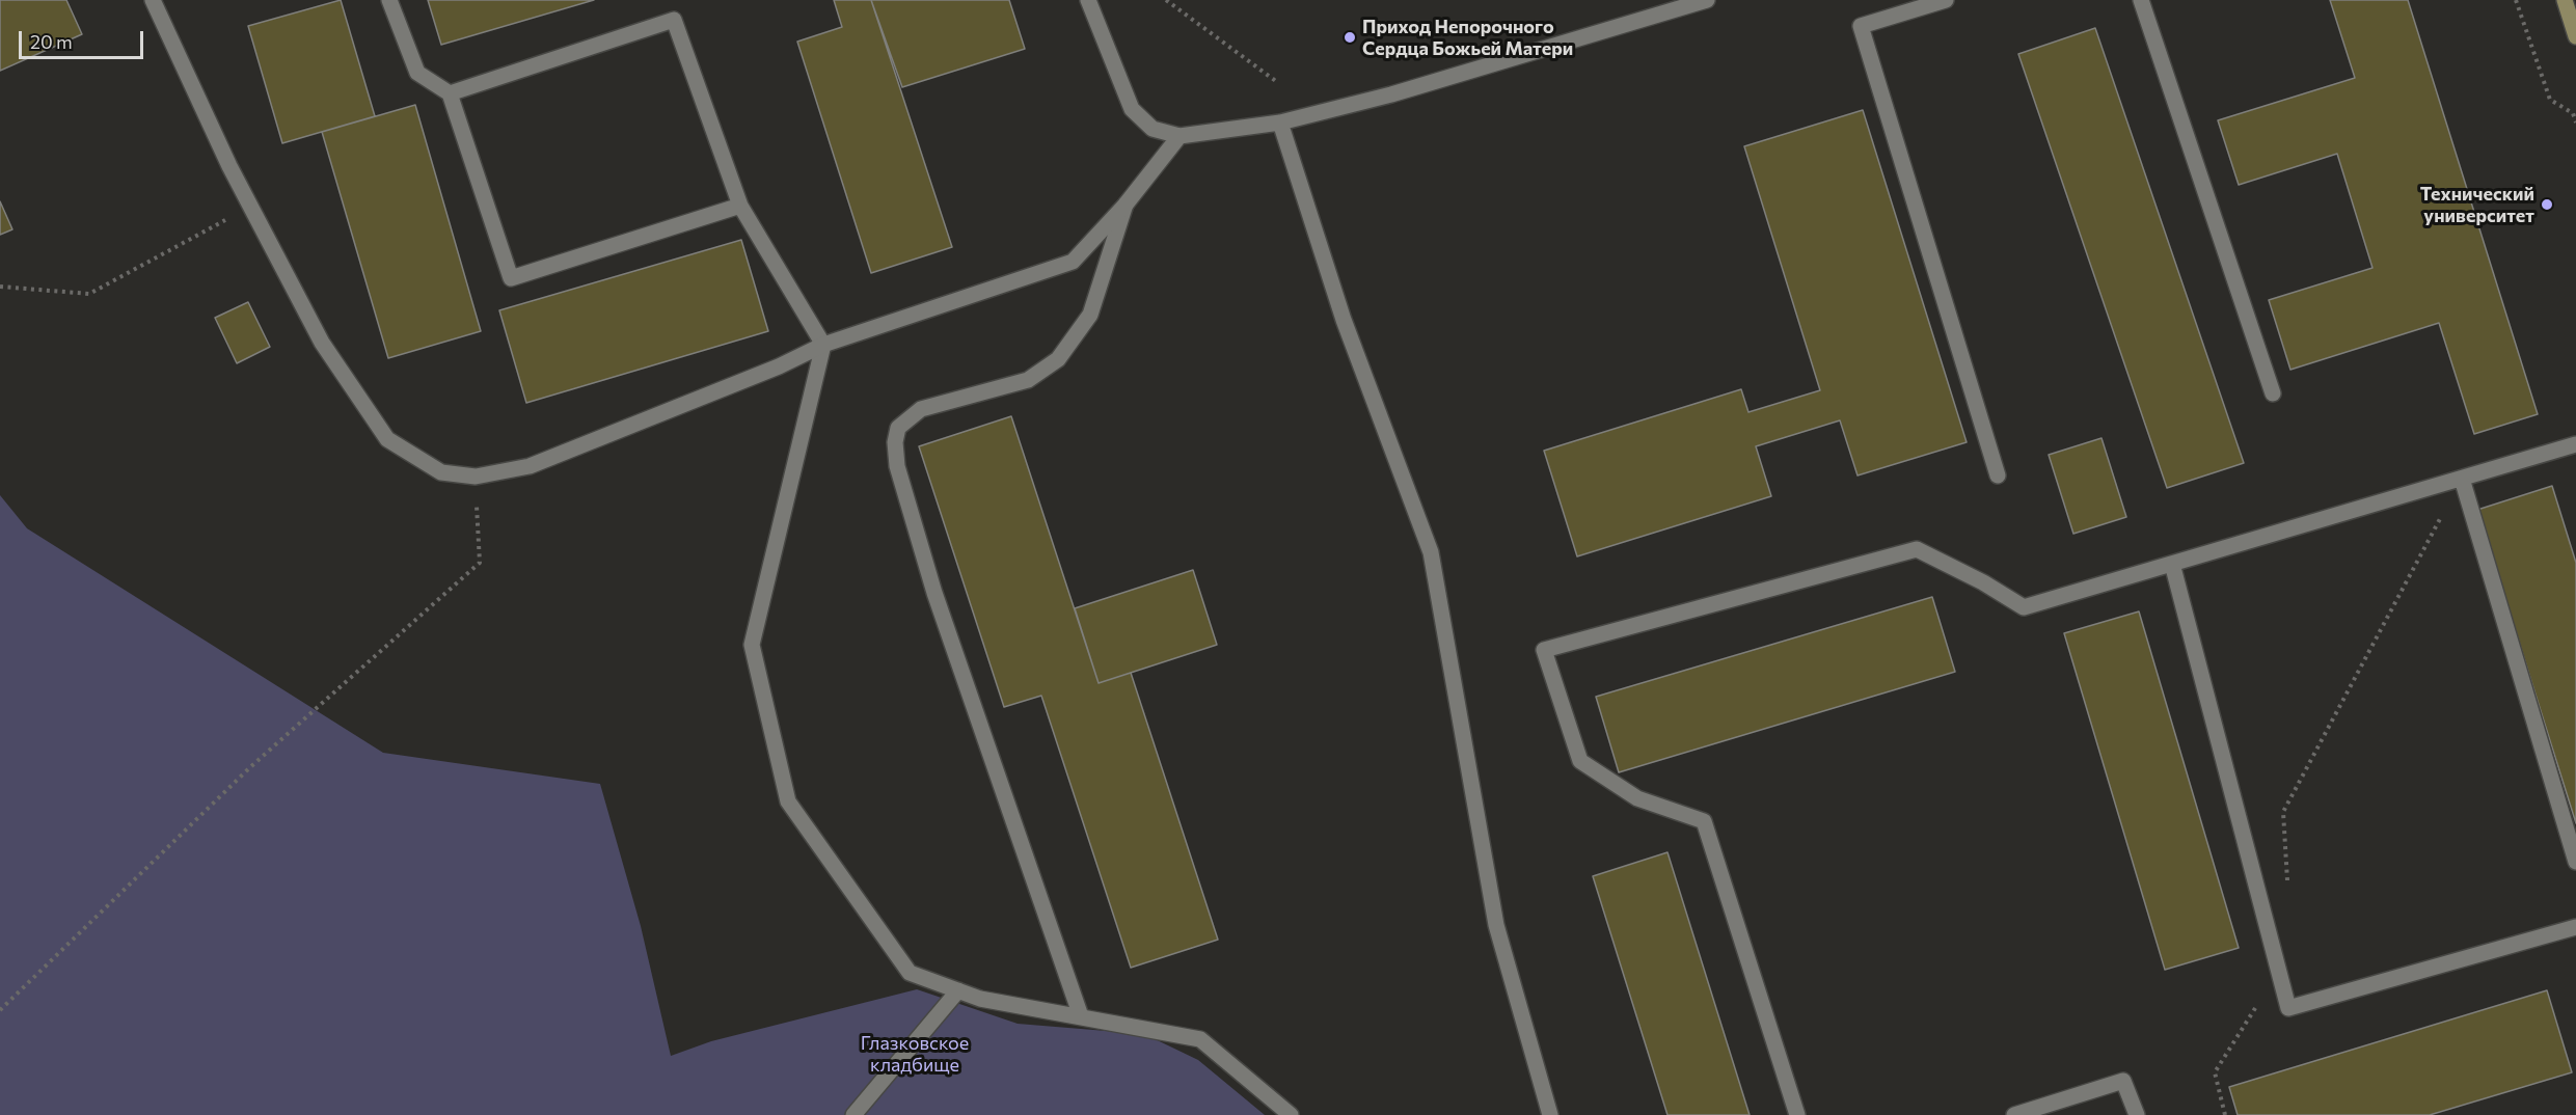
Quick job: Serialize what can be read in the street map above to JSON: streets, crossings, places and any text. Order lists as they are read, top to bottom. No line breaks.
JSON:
{"parks":["Глазковское кладбище"],"places":["Приход Непорочного Сердца Божьей Матери","Технический университет"],"scale_bar":"20 m"}
